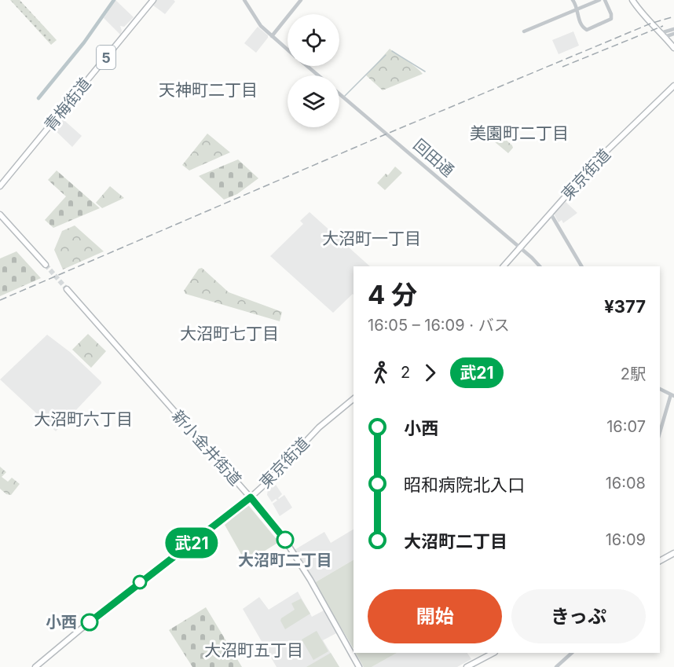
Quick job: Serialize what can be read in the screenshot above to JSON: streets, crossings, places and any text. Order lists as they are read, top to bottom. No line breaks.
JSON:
{"streets":{"main road":["5","青梅街道","東京街道","新小金井街道"],"street":["回田通"]},"crossings":[["回田通","東京街道"],["東京街道","新小金井街道"]],"districts":["天神町二丁目","美園町二丁目","大沼町一丁目","大沼町七丁目","大沼町六丁目","大沼町五丁目"],"places":["大沼町二丁目","小西"],"lines":["bus line 武21"],"page":{"on_map":"武21","heading":["4 分","16:05 – 16:09 · バス","¥377"],"legs":["2","武21","2駅"],"list":[{"name":"小西","value":"16:07"},{"name":"昭和病院北入口","value":"16:08"},{"name":"大沼町二丁目","value":"16:09"}],"buttons":["開始","きっぷ"]}}
